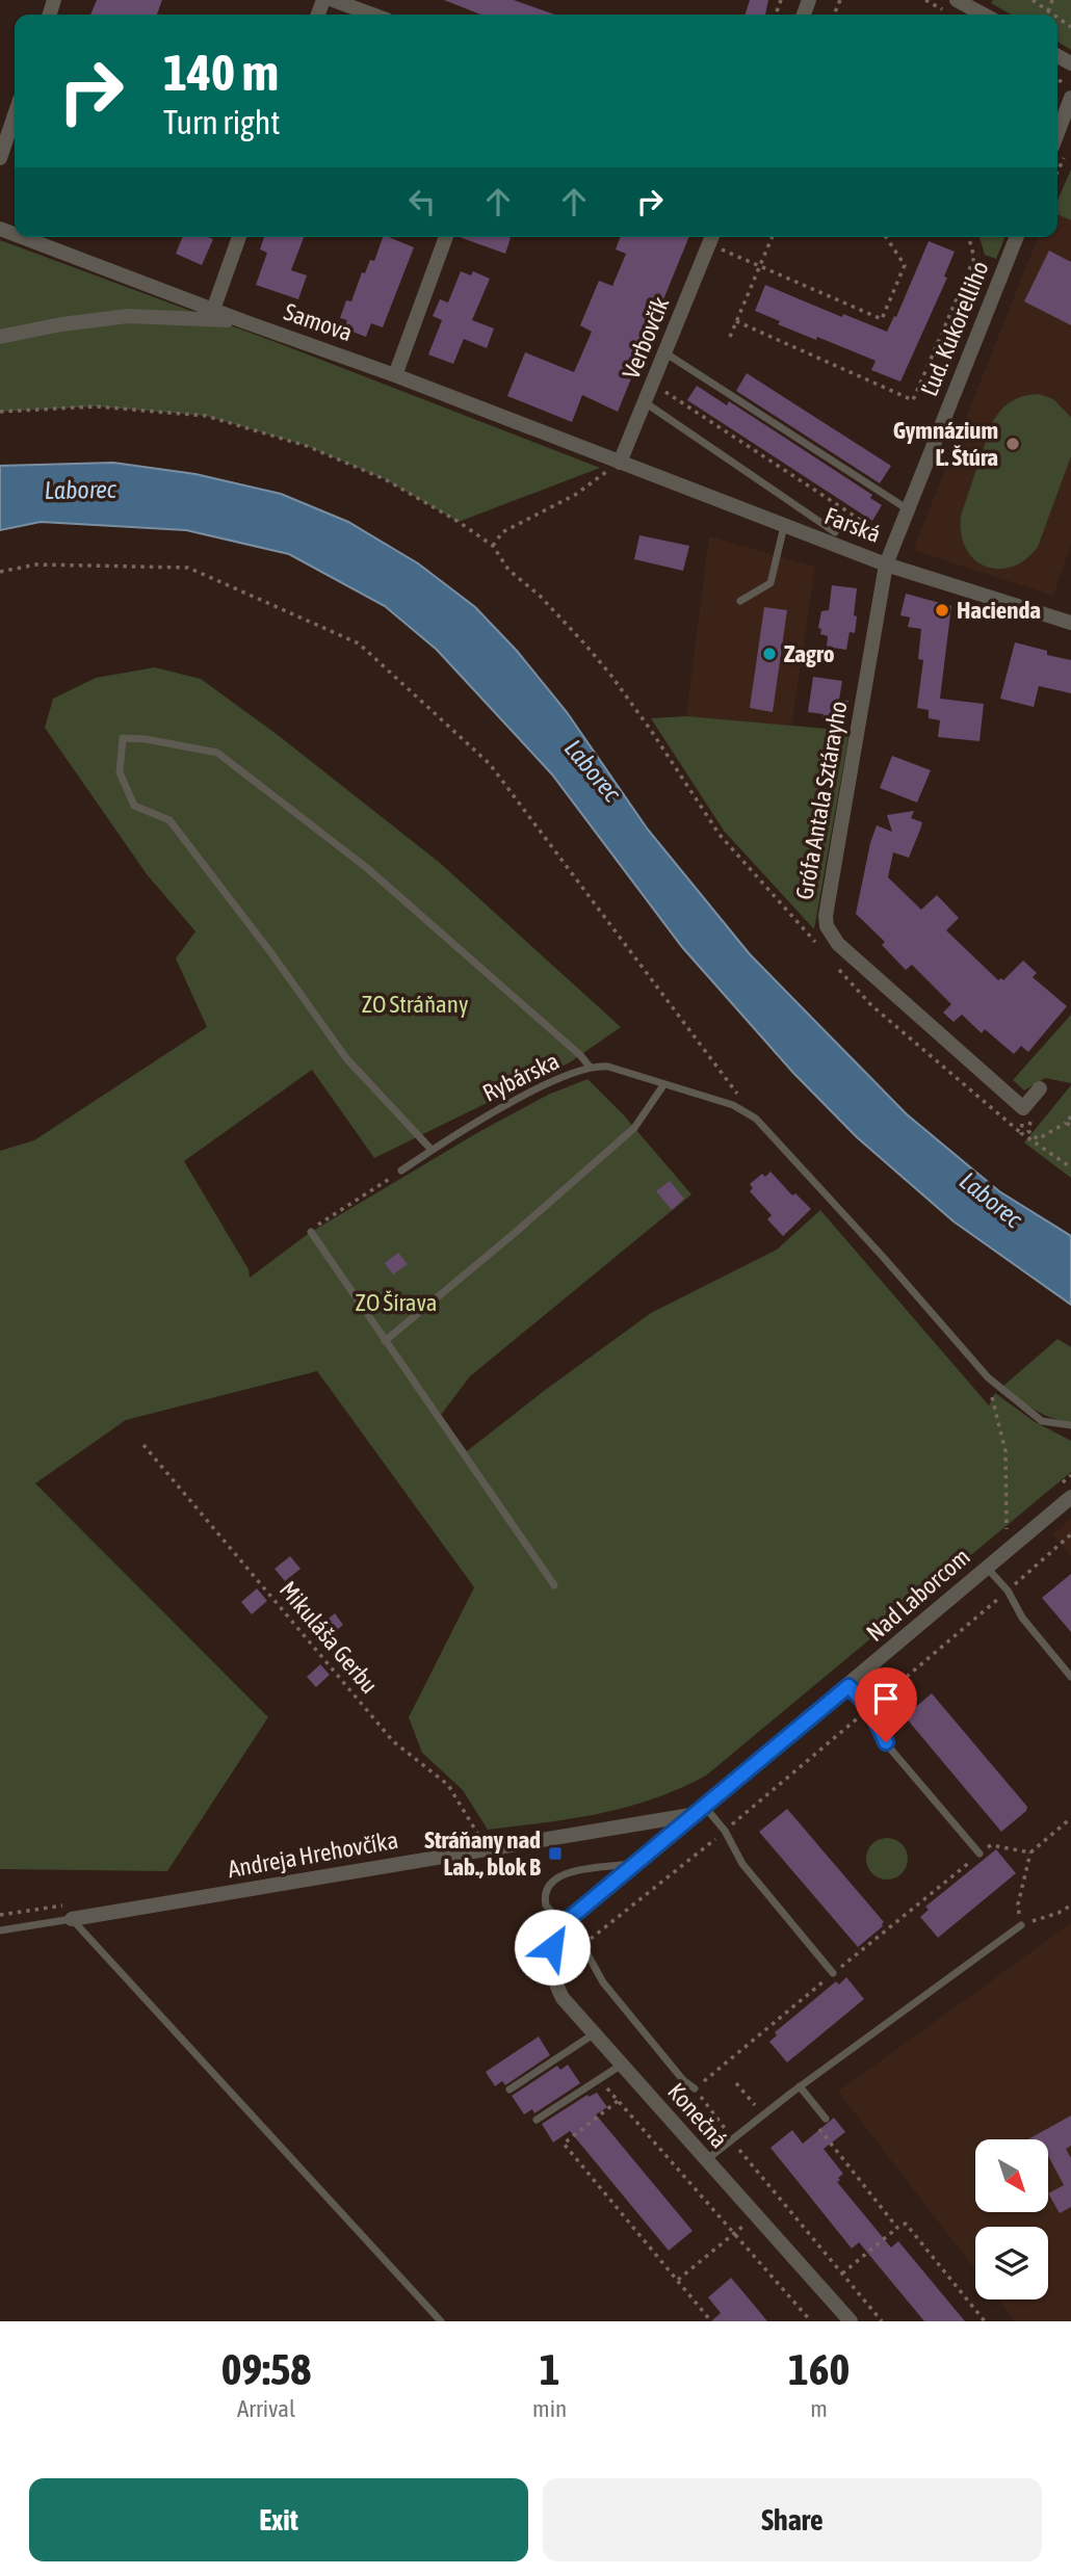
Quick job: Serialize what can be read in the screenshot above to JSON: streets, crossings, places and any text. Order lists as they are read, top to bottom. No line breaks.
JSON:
{"streets":{"street":["Samova","Ľud. Kukorelliho","Verbovčík","Farská","Grófa Antala Sztárayho","Nad Laborcom","Andreja Hrehovčíka","Konečná"],"lane":["Rybárska"],"path":["Mikuláša Gerbu"]},"crossings":[["Samova","Verbovčík"],["Samova","Farská"],["Ľud. Kukorelliho","Farská"],["Ľud. Kukorelliho","Grófa Antala Sztárayho"],["Verbovčík","Farská"],["Farská","Grófa Antala Sztárayho"],["Nad Laborcom","Andreja Hrehovčíka"],["Nad Laborcom","Konečná"],["Mikuláša Gerbu","Andreja Hrehovčíka"]],"water":["Laborec"],"parks":["ZO Stráňany","ZO Šírava"],"places":{"other":["Gymnázium Ľ. Štúra","Hacienda","Zagro"],"transit":["Stráňany nad Lab., blok B"]},"north":"bottom right","page":{"turn":["140 m","Turn right"],"eta":["09:58","Arrival","1","min","160","m"],"buttons":["Exit","Share"]}}
